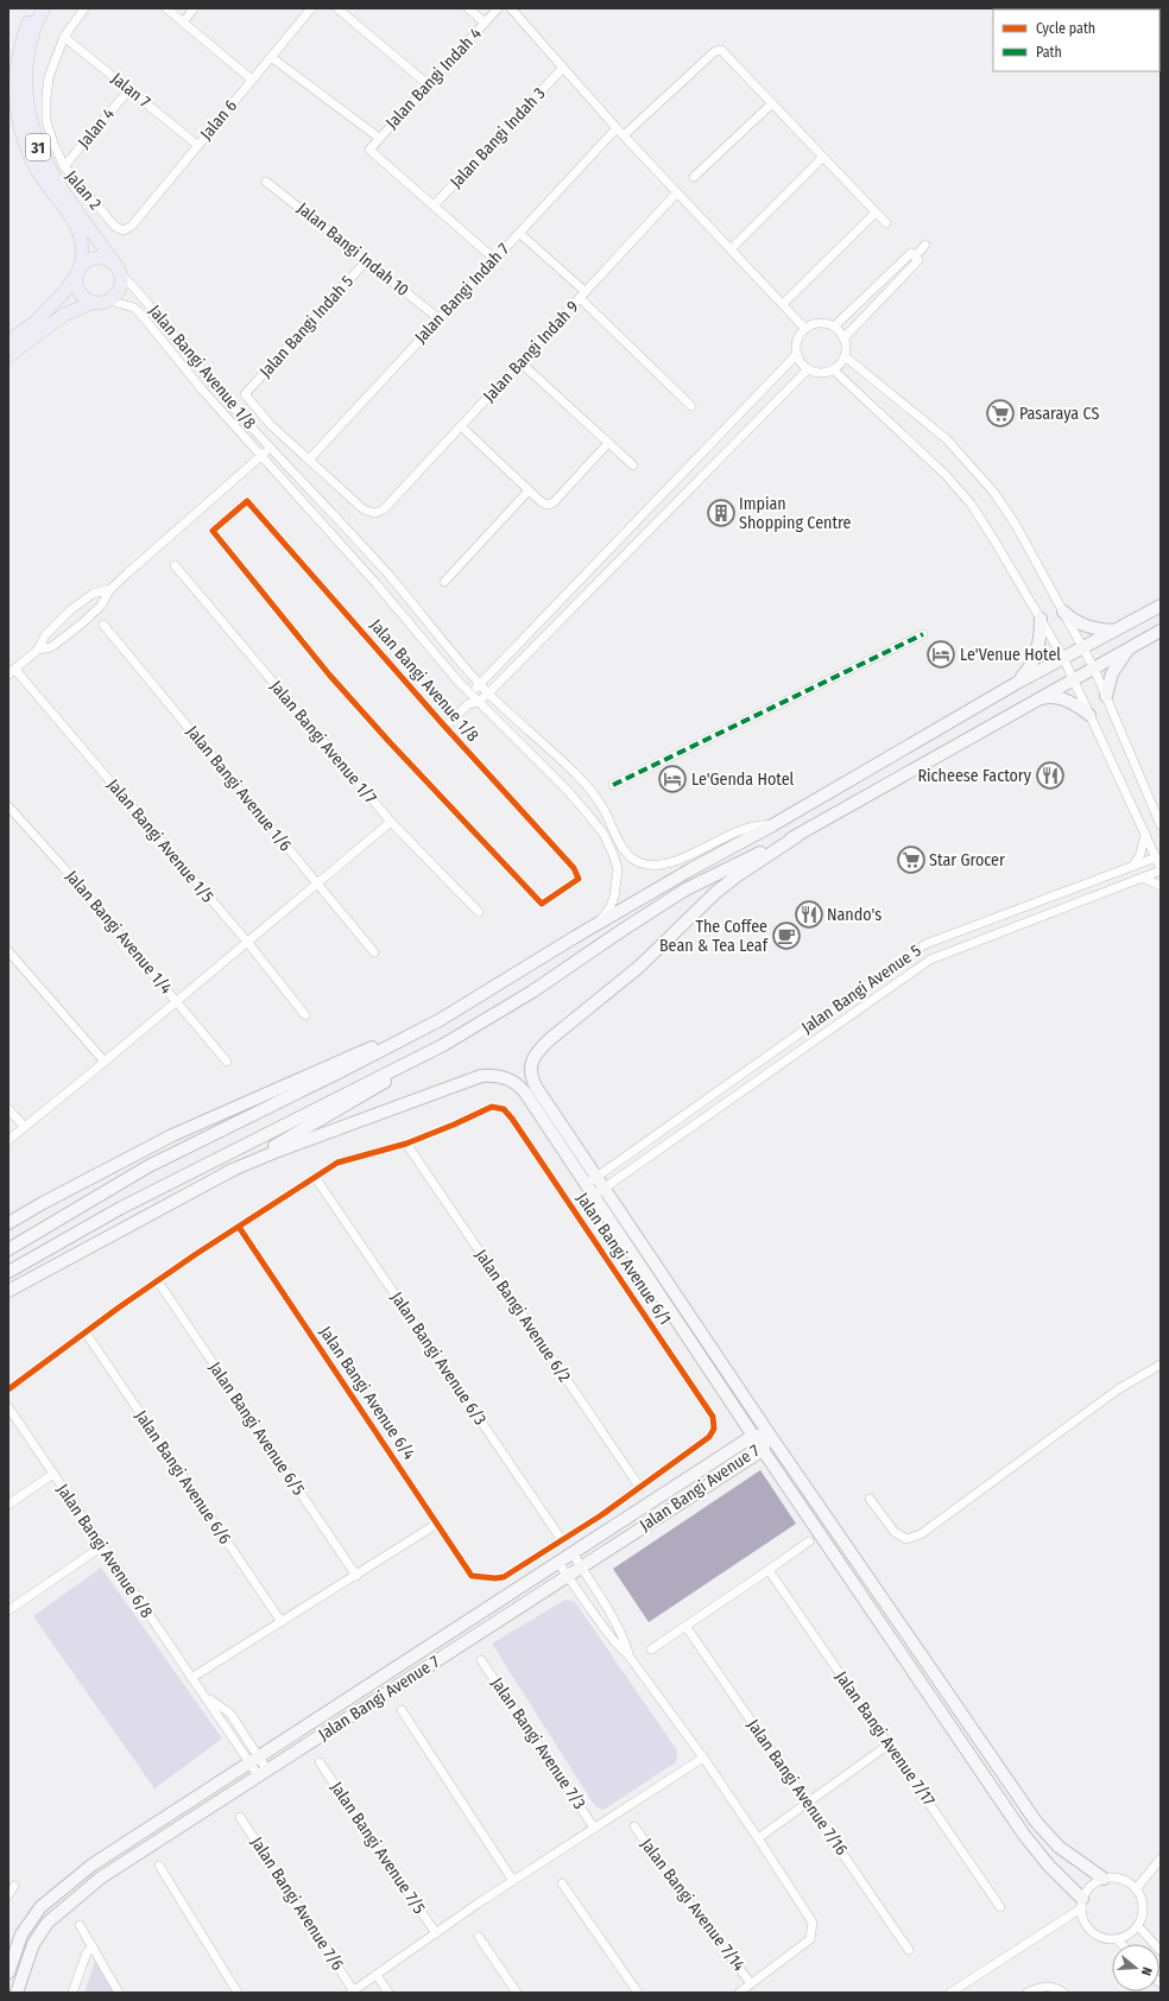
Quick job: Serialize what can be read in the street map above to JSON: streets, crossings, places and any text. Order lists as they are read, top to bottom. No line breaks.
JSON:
{"streets":{"main road":["31"],"street":["Jalan Bangi Indah 4","Jalan 7","Jalan 6","Jalan 4","Jalan Bangi Indah 3","Jalan 2","Jalan Bangi Indah 10","Jalan Bangi Indah 7","Jalan Bangi Indah 5","Jalan Bangi Indah 9","Jalan Bangi Avenue 1/8","Jalan Bangi Avenue 1/7","Jalan Bangi Avenue 1/6","Jalan Bangi Avenue 1/5","Jalan Bangi Avenue 1/4","Jalan Bangi Avenue 5","Jalan Bangi Avenue 6/1","Jalan Bangi Avenue 6/2","Jalan Bangi Avenue 6/3","Jalan Bangi Avenue 6/4","Jalan Bangi Avenue 6/5","Jalan Bangi Avenue 6/6","Jalan Bangi Avenue 7","Jalan Bangi Avenue 6/8","Jalan Bangi Avenue 7/17","Jalan Bangi Avenue 7/3","Jalan Bangi Avenue 7/16","Jalan Bangi Avenue 7/5","Jalan Bangi Avenue 7/6","Jalan Bangi Avenue 7/14"]},"crossings":[["Jalan Bangi Indah 4","Jalan Bangi Indah 3"],["Jalan 7","Jalan 6"],["Jalan 7","Jalan 4"],["Jalan 7","Jalan 2"],["Jalan 6","Jalan 2"],["Jalan 4","Jalan 2"],["31","Jalan Bangi Avenue 1/8"],["Jalan Bangi Indah 10","Jalan Bangi Indah 7"],["Jalan Bangi Indah 10","Jalan Bangi Indah 5"],["Jalan Bangi Indah 7","Jalan Bangi Indah 5"],["Jalan Bangi Indah 7","Jalan Bangi Indah 9"],["Jalan Bangi Indah 5","Jalan Bangi Indah 9"],["Jalan Bangi Avenue 6/1","Jalan Bangi Avenue 6/2"],["Jalan Bangi Avenue 6/3","Jalan Bangi Avenue 6/4"],["Jalan Bangi Avenue 7","Jalan Bangi Avenue 6/8"]],"places":{"supermarket":["Pasaraya CS","Star Grocer"],"building":["Impian Shopping Centre"],"hotel":["Le'Venue Hotel","Le'Genda Hotel"],"restaurant":["Richeese Factory","Nando's"],"cafe":["The Coffee Bean & Tea Leaf"]},"legend":["Cycle path","Path"],"north":"right"}
